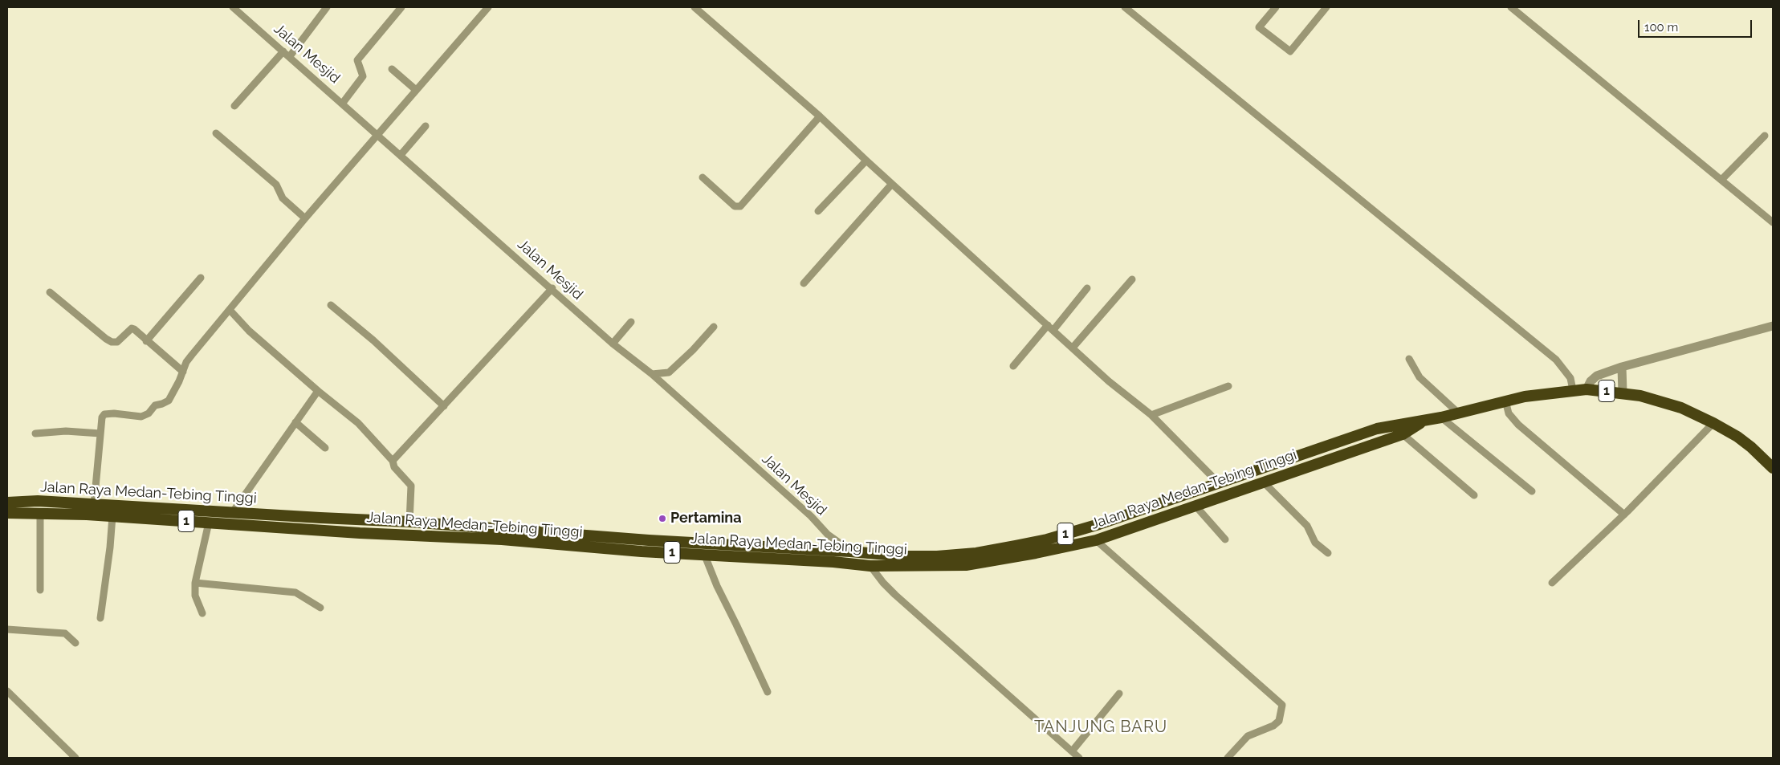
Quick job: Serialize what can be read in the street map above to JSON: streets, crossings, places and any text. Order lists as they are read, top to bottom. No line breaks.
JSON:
{"streets":{"highway":["1","Jalan Raya Medan-Tebing Tinggi"],"street":["Jalan Mesjid"]},"crossings":[["Jalan Mesjid","Jalan Raya Medan-Tebing Tinggi"]],"districts":["TANJUNG BARU"],"places":["Pertamina"],"scale_bar":"100 m"}
